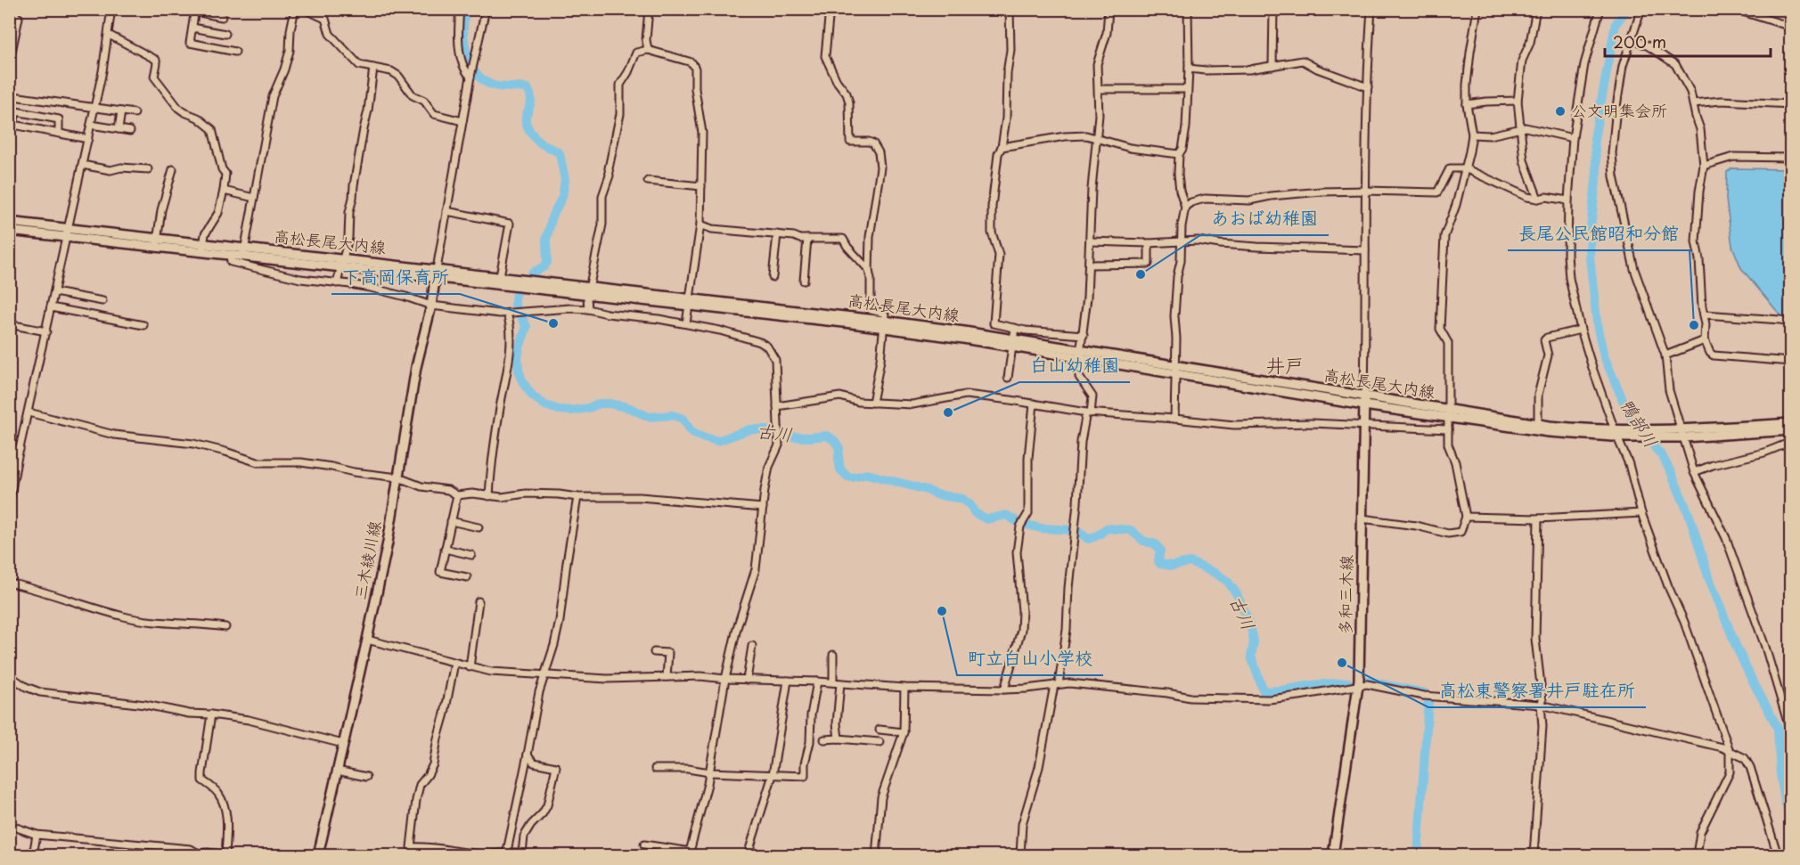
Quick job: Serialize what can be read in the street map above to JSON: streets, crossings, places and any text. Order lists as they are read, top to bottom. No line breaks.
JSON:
{"streets":{"main road":["高松長尾大内線","三木綾川線","多和三木線"]},"crossings":[["高松長尾大内線","三木綾川線"],["高松長尾大内線","多和三木線"]],"districts":["井戸"],"water":["鴨部川","古川"],"places":["公文明集会所","あおば幼稚園","下高岡保育所","長尾公民館昭和分館","白山幼稚園","町立白山小学校","高松東警察署井戸駐在所"],"scale_bar":"200 m"}
